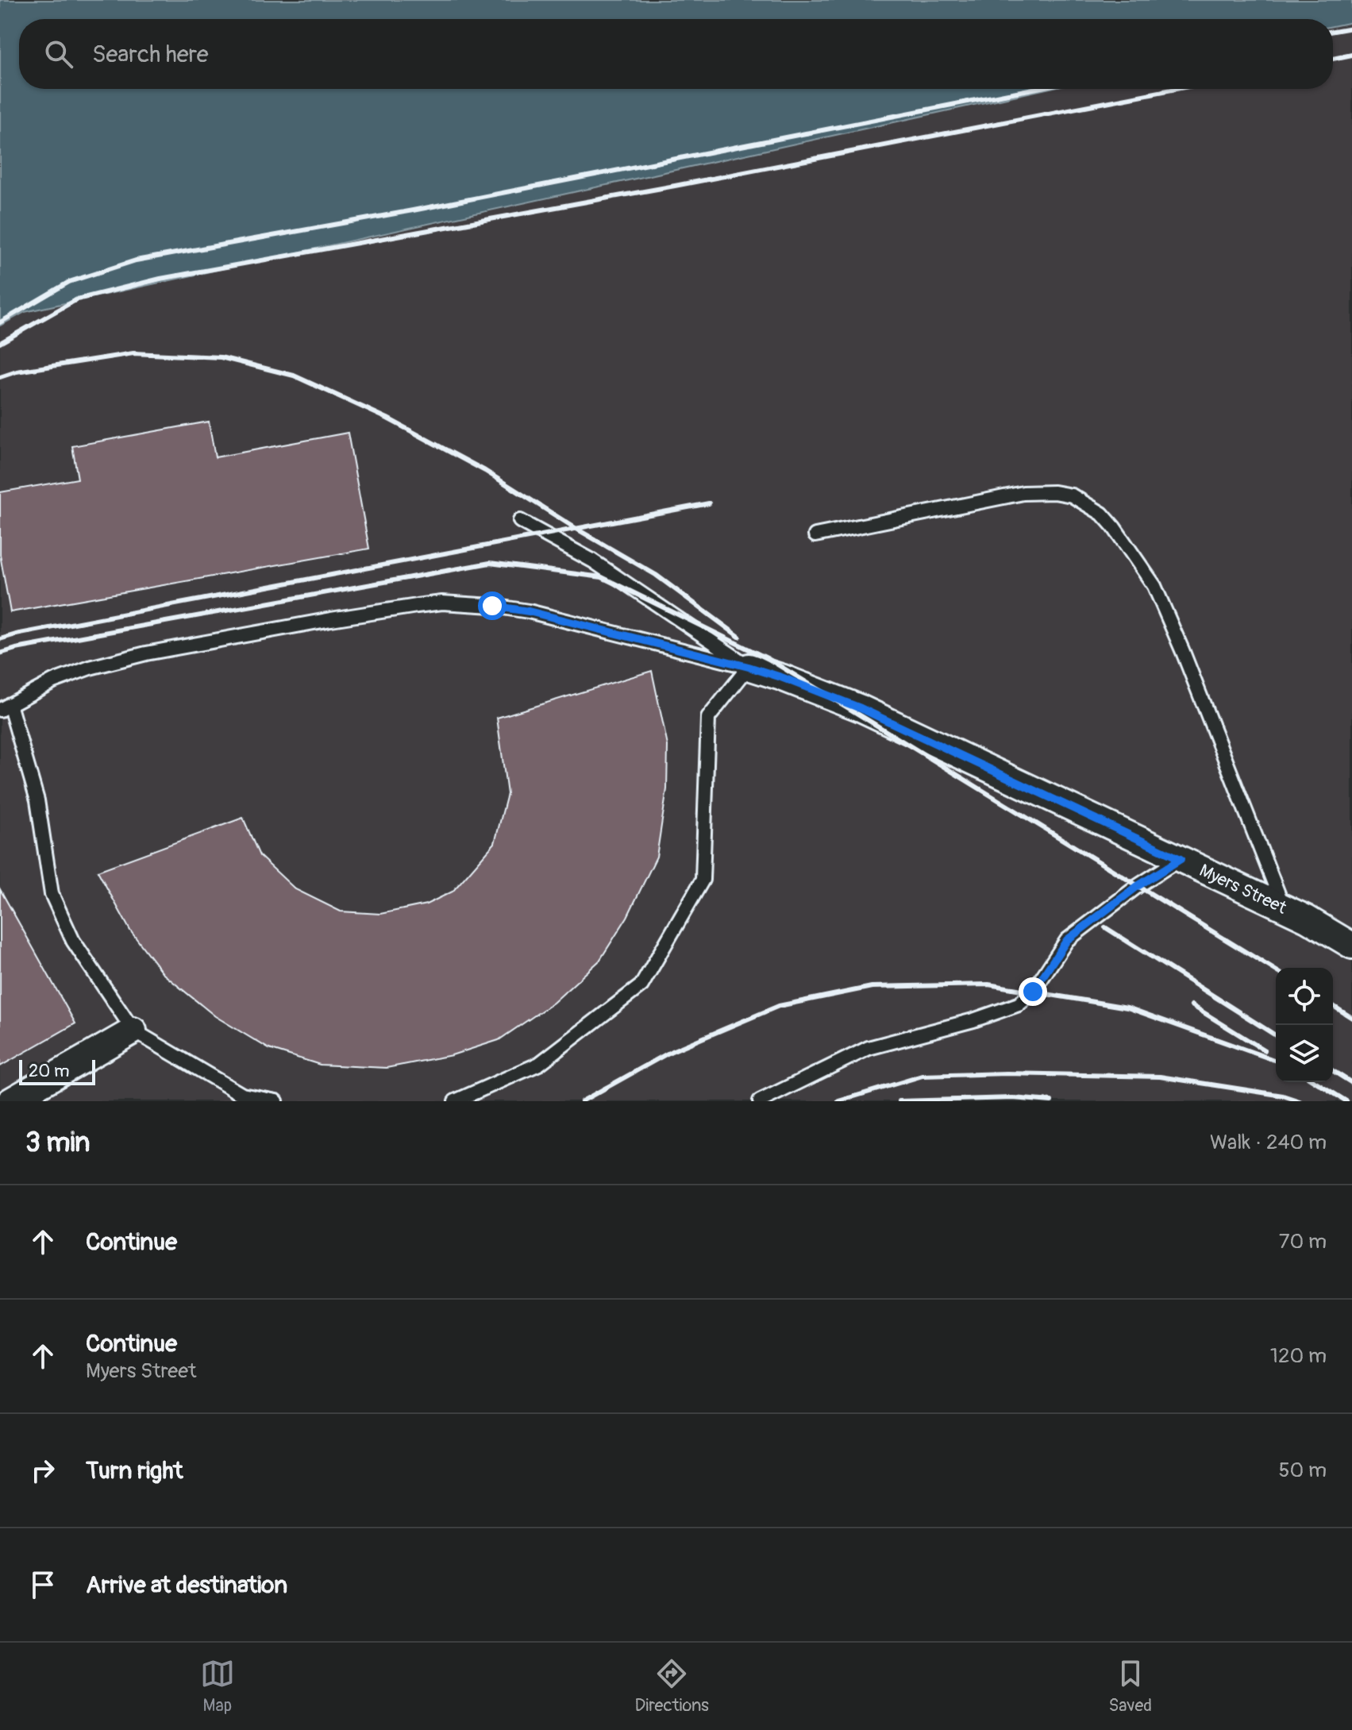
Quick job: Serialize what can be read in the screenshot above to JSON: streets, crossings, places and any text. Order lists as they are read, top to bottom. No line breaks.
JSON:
{"streets":{"street":["Myers Street"]},"scale_bar":"20 m","page":{"search":"Search here","scale":"20 m","heading":["3 min","Walk · 240 m"],"list":[["Continue","70 m"],["Continue","Myers Street","120 m"],["Turn right","50 m"],"Arrive at destination"],"nav":["Map","Directions","Saved"]}}
